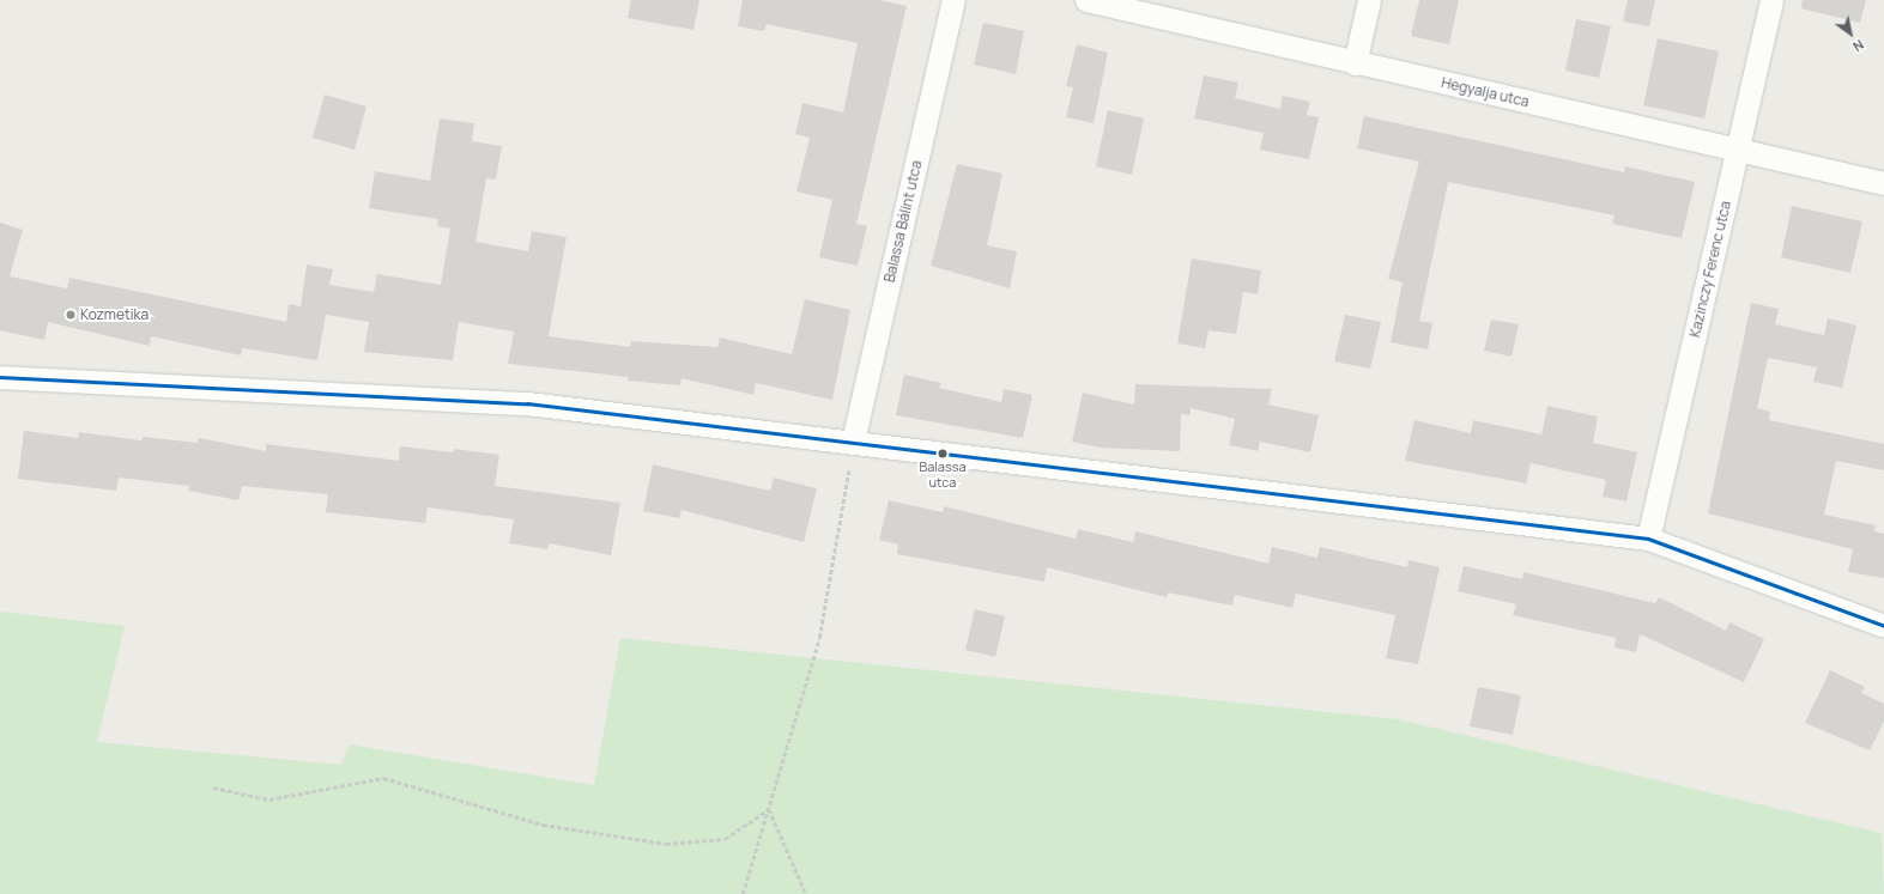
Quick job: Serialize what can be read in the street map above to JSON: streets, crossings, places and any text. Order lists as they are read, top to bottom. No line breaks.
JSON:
{"streets":{"street":["Hegyalja utca","Balassa Bálint utca","Kazinczy Ferenc utca"]},"crossings":[["Hegyalja utca","Kazinczy Ferenc utca"]],"places":["Kozmetika","Balassa utca"],"north":"bottom right"}
